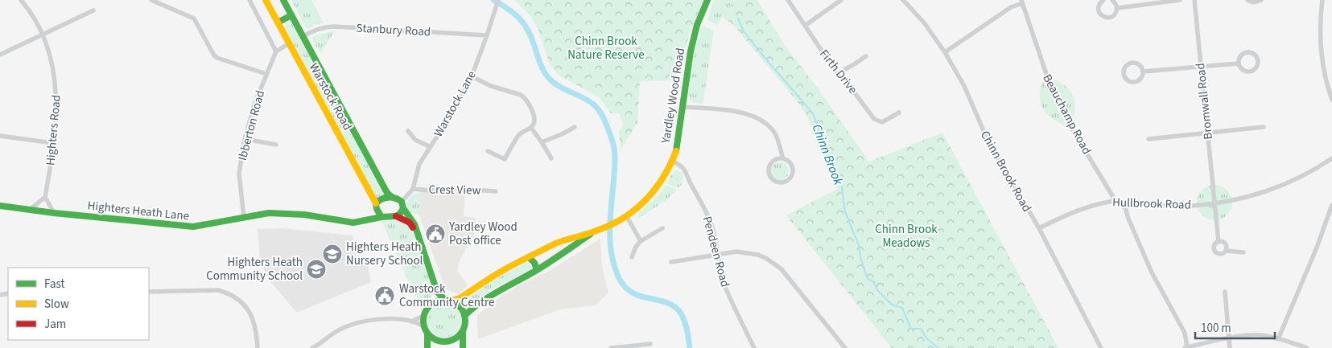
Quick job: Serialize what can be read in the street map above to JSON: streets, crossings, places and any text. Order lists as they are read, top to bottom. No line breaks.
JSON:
{"streets":{"street":["Stanbury Road","Firth Drive","Yardley Wood Road","Warstock Road","Bromwall Road","Warstock Lane","Beauchamp Road","Ibberton Road","Highters Road","Chinn Brook Road","Crest View","Hullbrook Road","Highters Heath Lane","Pendeen Road"]},"crossings":[["Stanbury Road","Warstock Road"],["Stanbury Road","Warstock Lane"],["Yardley Wood Road","Pendeen Road"],["Warstock Road","Warstock Lane"],["Warstock Road","Highters Heath Lane"],["Bromwall Road","Hullbrook Road"],["Warstock Lane","Crest View"],["Warstock Lane","Highters Heath Lane"],["Beauchamp Road","Hullbrook Road"],["Ibberton Road","Highters Heath Lane"],["Chinn Brook Road","Hullbrook Road"]],"water":["Chinn Brook"],"parks":["Chinn Brook Nature Reserve","Chinn Brook Meadows"],"places":{"public building":["Yardley Wood Post office","Warstock Community Centre"],"school or university":["Highters Heath Nursery School","Highters Heath Community School"]},"legend":["Fast","Slow","Jam"],"scale_bar":"100 m"}
